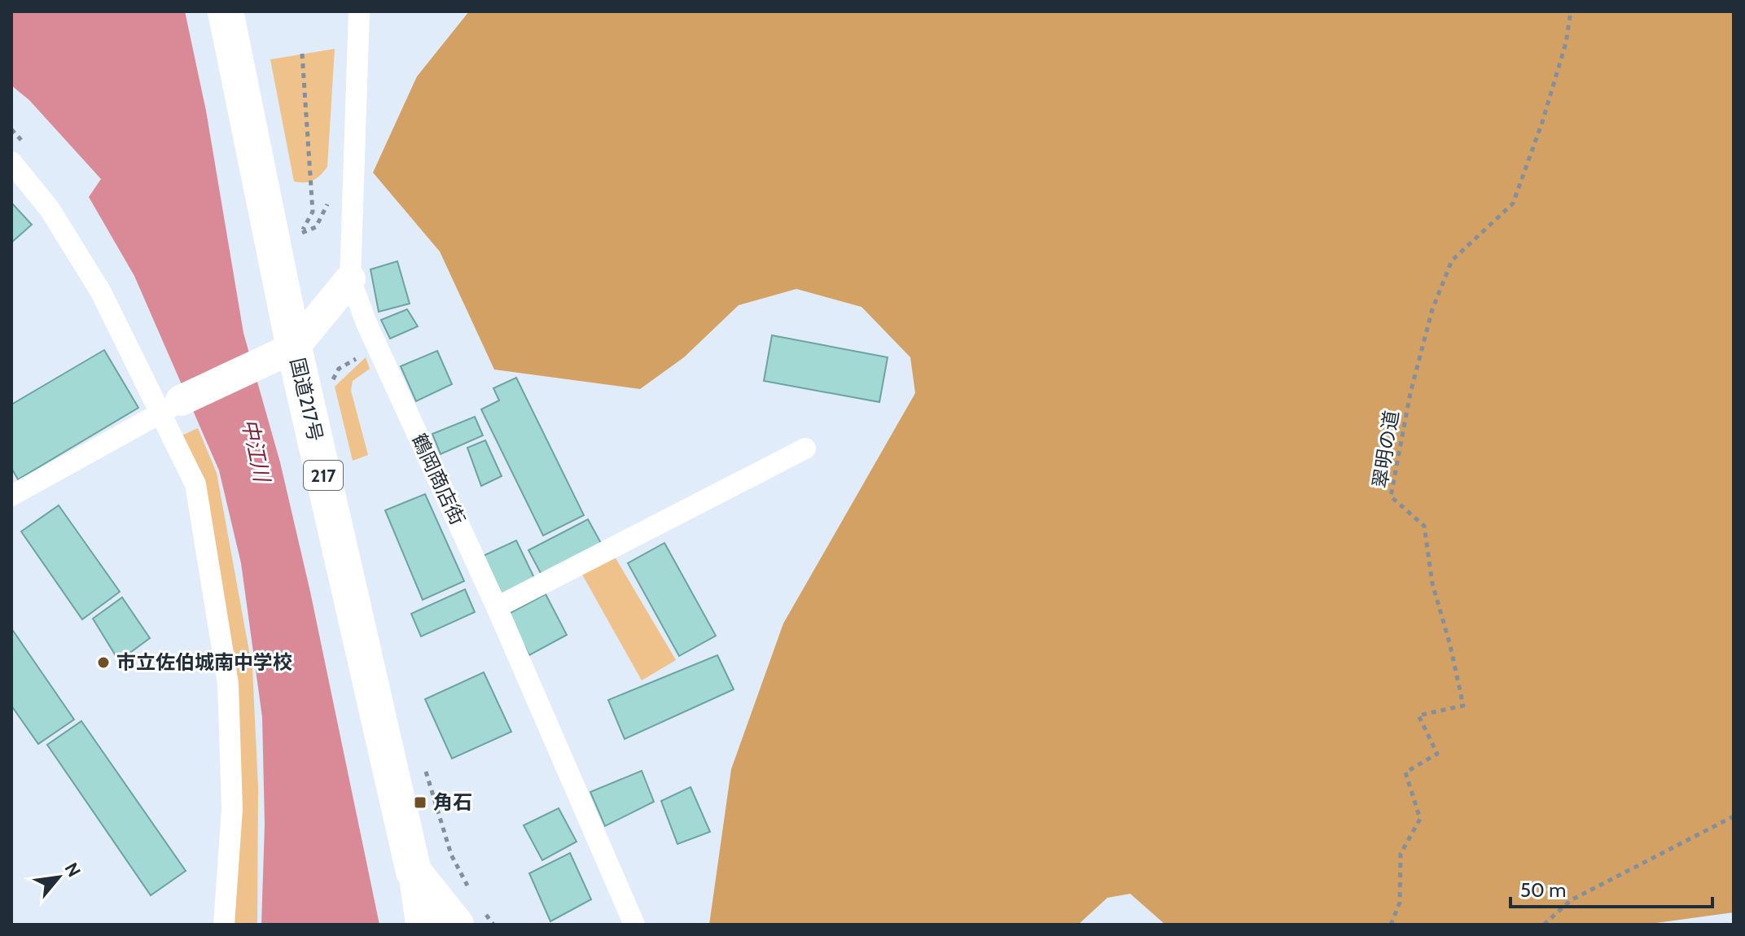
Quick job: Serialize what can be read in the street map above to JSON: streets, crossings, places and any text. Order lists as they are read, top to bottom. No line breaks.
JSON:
{"streets":{"highway":["国道217号","217"],"street":["鶴岡商店街"],"path":["翠明の道"]},"water":["中江川"],"places":{"other":["市立佐伯城南中学校"],"transit":["角石"]},"scale_bar":"50 m","north":"top right"}
